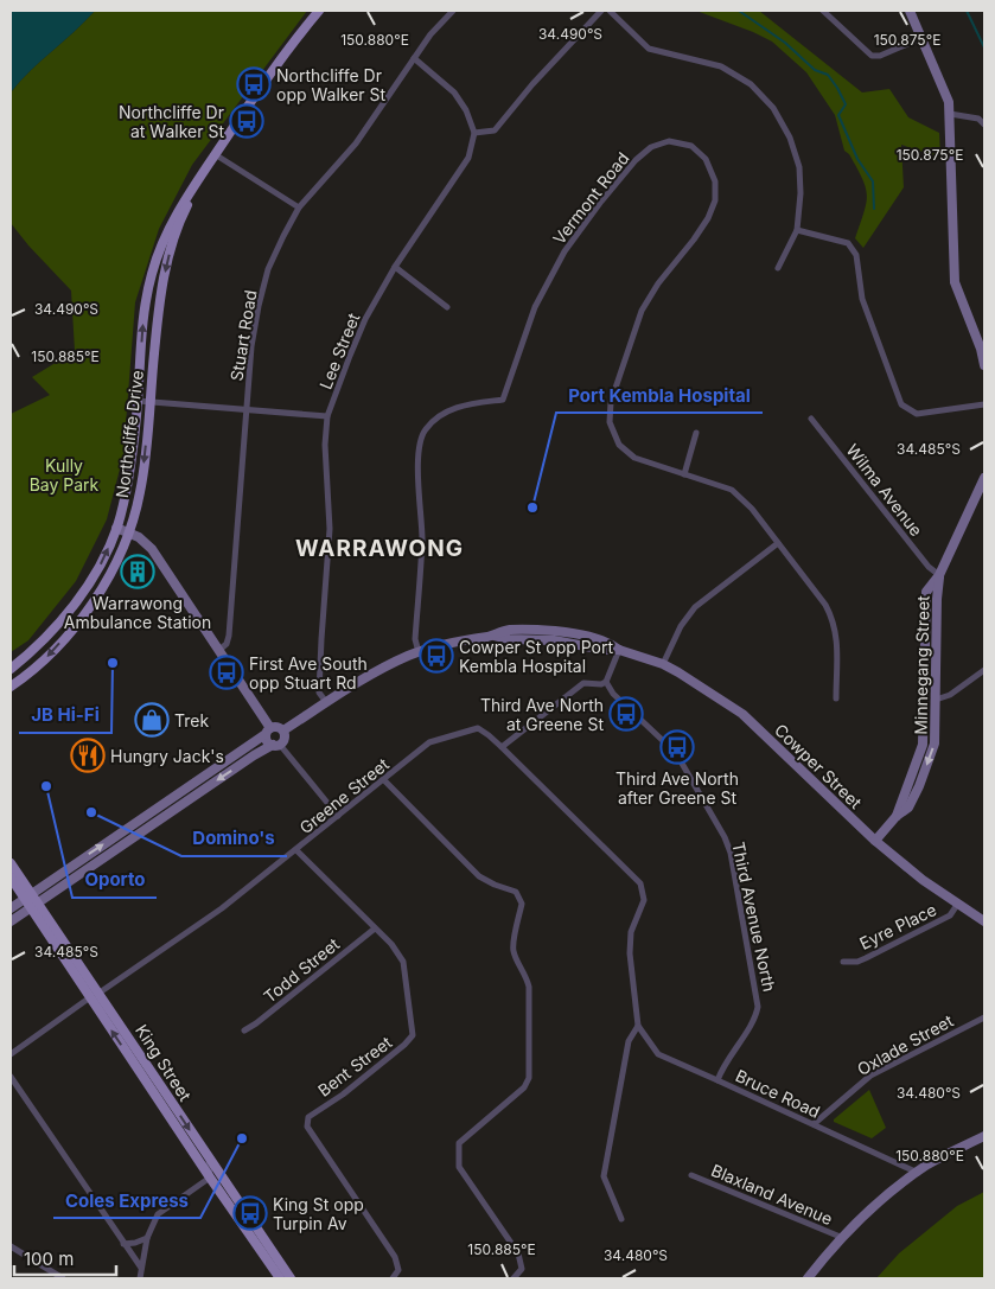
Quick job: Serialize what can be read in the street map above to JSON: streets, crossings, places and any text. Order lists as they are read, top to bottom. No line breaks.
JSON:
{"streets":{"main road":["Northcliffe Drive","Minnegang Street","Cowper Street","King Street"],"street":["Vermont Road","Stuart Road","Lee Street","Wilma Avenue","Greene Street","Third Avenue North","Eyre Place","Todd Street","Oxlade Street","Bent Street","Bruce Road","Blaxland Avenue"]},"crossings":[["Vermont Road","Cowper Street"],["Lee Street","Cowper Street"],["Wilma Avenue","Minnegang Street"],["Minnegang Street","Cowper Street"],["Cowper Street","Eyre Place"],["Greene Street","King Street"],["Greene Street","Bent Street"],["Third Avenue North","Bruce Road"],["Todd Street","Bent Street"],["Oxlade Street","Bruce Road"]],"districts":["WARRAWONG"],"parks":["Kully Bay Park"],"places":{"bus stop":["Northcliffe Dr opp Walker St","Northcliffe Dr at Walker St","Cowper St opp Port Kembla Hospital","First Ave South opp Stuart Rd","Third Ave North at Greene St","Third Ave North after Greene St","King St opp Turpin Av"],"other":["Port Kembla Hospital","JB Hi-Fi","Oporto","Domino's","Coles Express"],"building":["Warrawong Ambulance Station"],"shop":["Trek"],"restaurant":["Hungry Jack's"]},"scale_bar":"100 m","coordinates":["34.490°S","150.880°E","150.875°E","150.885°E","34.485°S","34.480°S"]}
